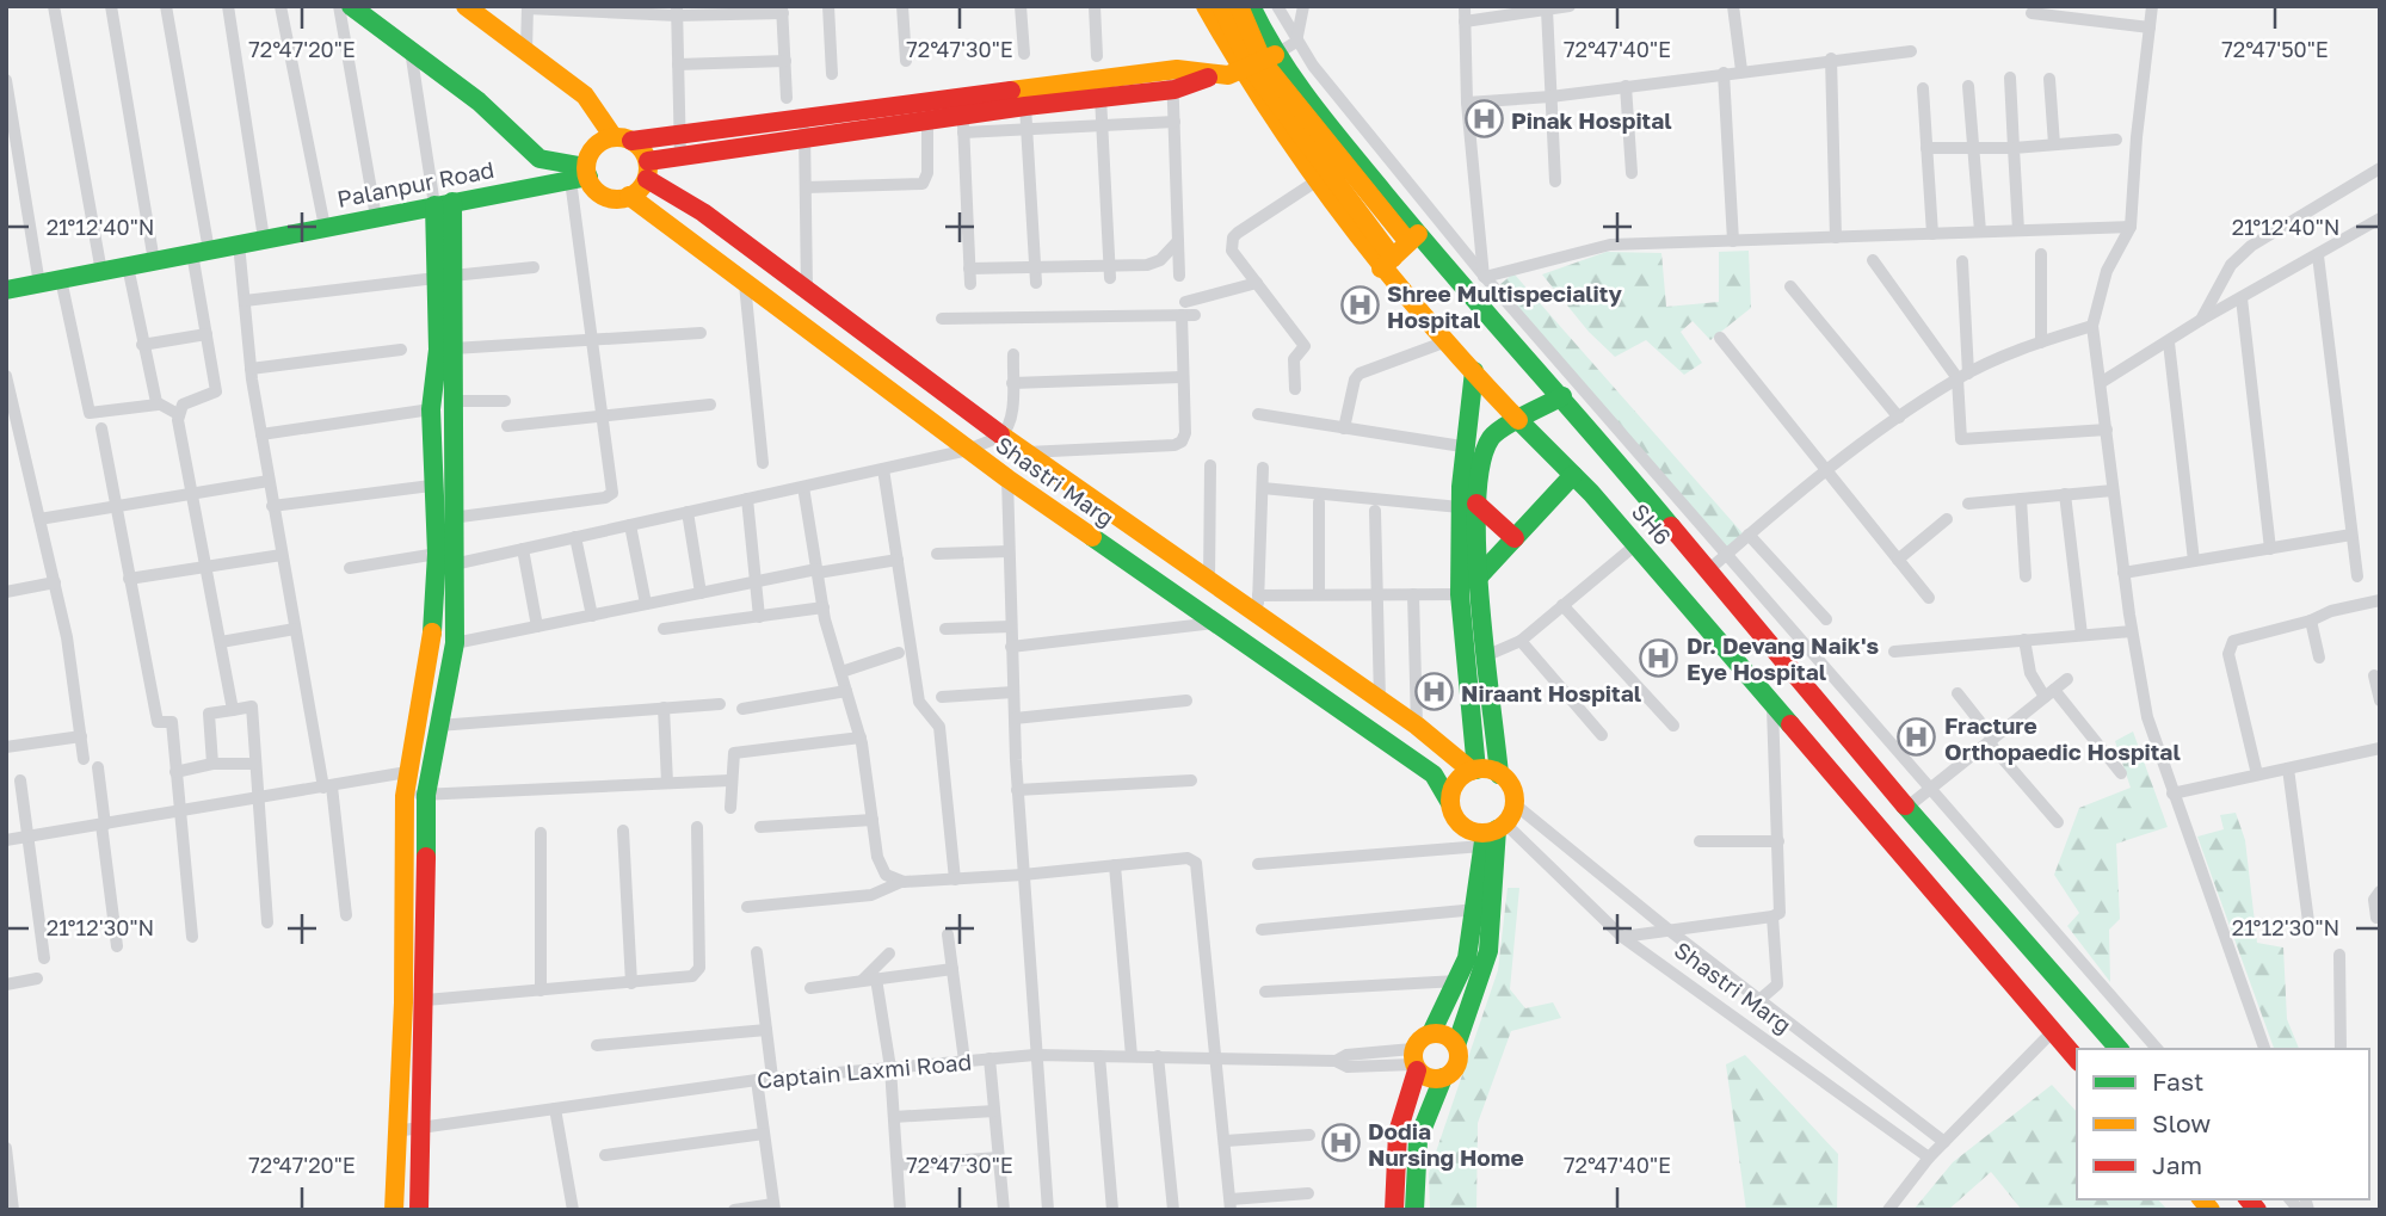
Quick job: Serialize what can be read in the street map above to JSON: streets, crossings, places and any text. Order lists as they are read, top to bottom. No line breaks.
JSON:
{"streets":{"street":["Palanpur Road","Shastri Marg","SH6","Captain Laxmi Road"]},"crossings":[["Palanpur Road","Shastri Marg"]],"places":{"hospital":["Pinak Hospital","Shree Multispeciality Hospital","Dr. Devang Naik's Eye Hospital","Niraant Hospital","Fracture Orthopaedic Hospital","Dodia Nursing Home"]},"legend":["Fast","Slow","Jam"],"coordinates":["72°47'20\"E","72°47'30\"E","72°47'40\"E","72°47'50\"E","21°12'40\"N","21°12'30\"N"]}
